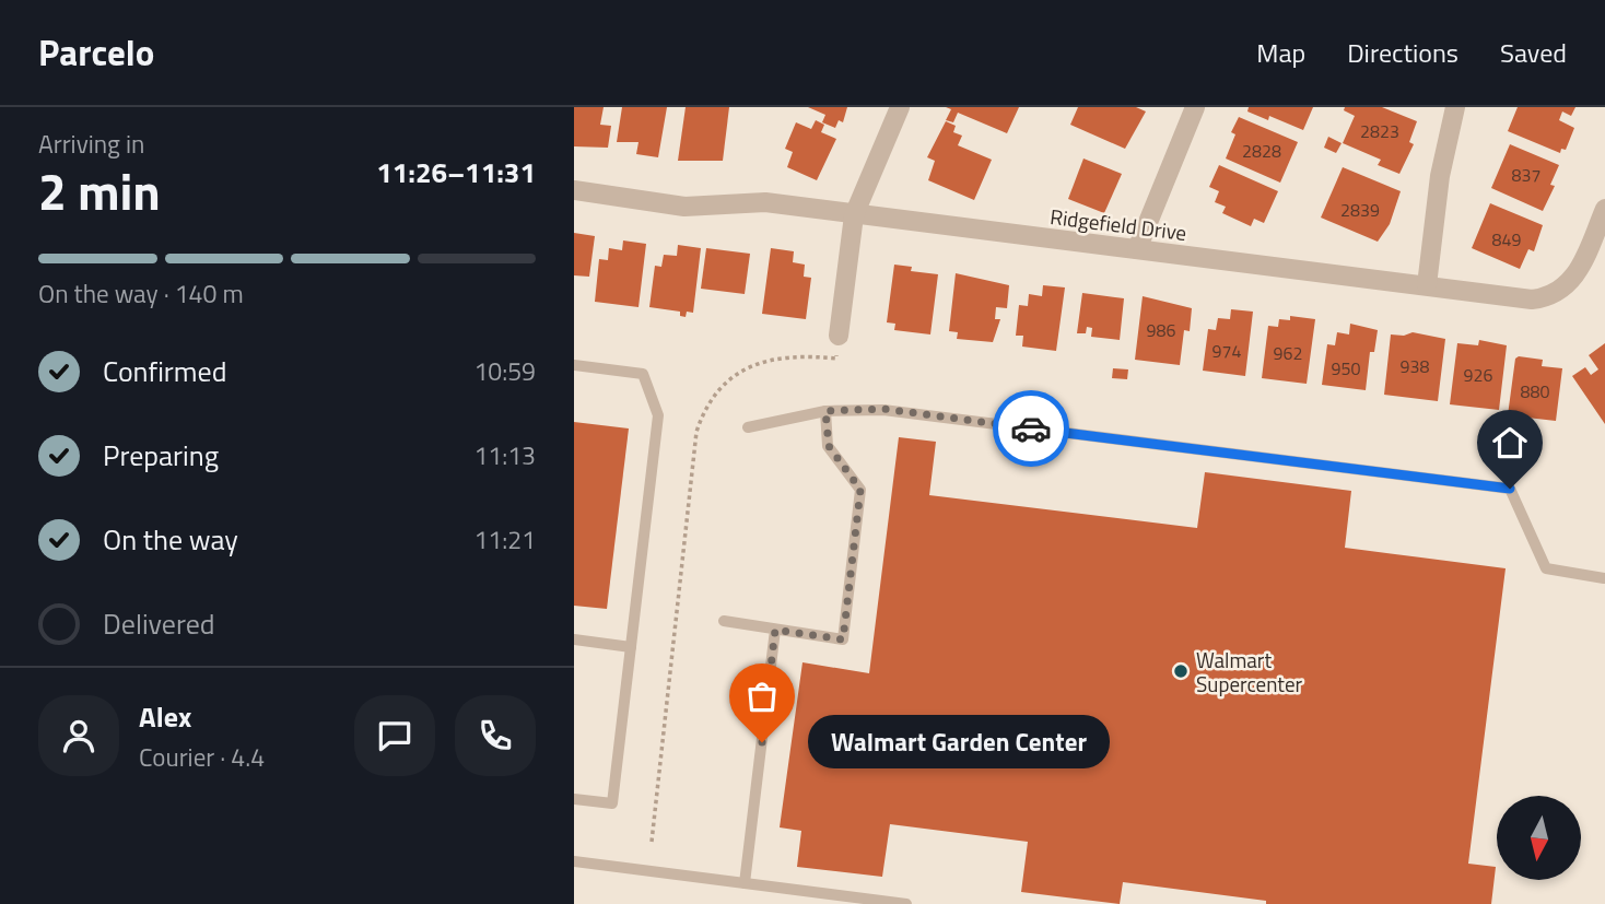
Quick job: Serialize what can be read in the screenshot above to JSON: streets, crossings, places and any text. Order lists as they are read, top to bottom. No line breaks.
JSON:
{"streets":{"street":["Ridgefield Drive"]},"places":["Walmart Supercenter","Walmart Garden Center"],"house_numbers":["2823","2828","837","2839","849","986","974","962","938","950","926","880"],"north":"bottom","page":{"header":"Parcelo","nav":["Map","Directions","Saved"],"heading":["2 min","Arriving in","11:26–11:31"],"panel":["Alex","Courier · 4.4"],"bar":"On the way · 140 m","list":[["Confirmed","10:59"],["Preparing","11:13"],["On the way","11:21"],"Delivered"],"bubble":"Walmart Garden Center"}}
